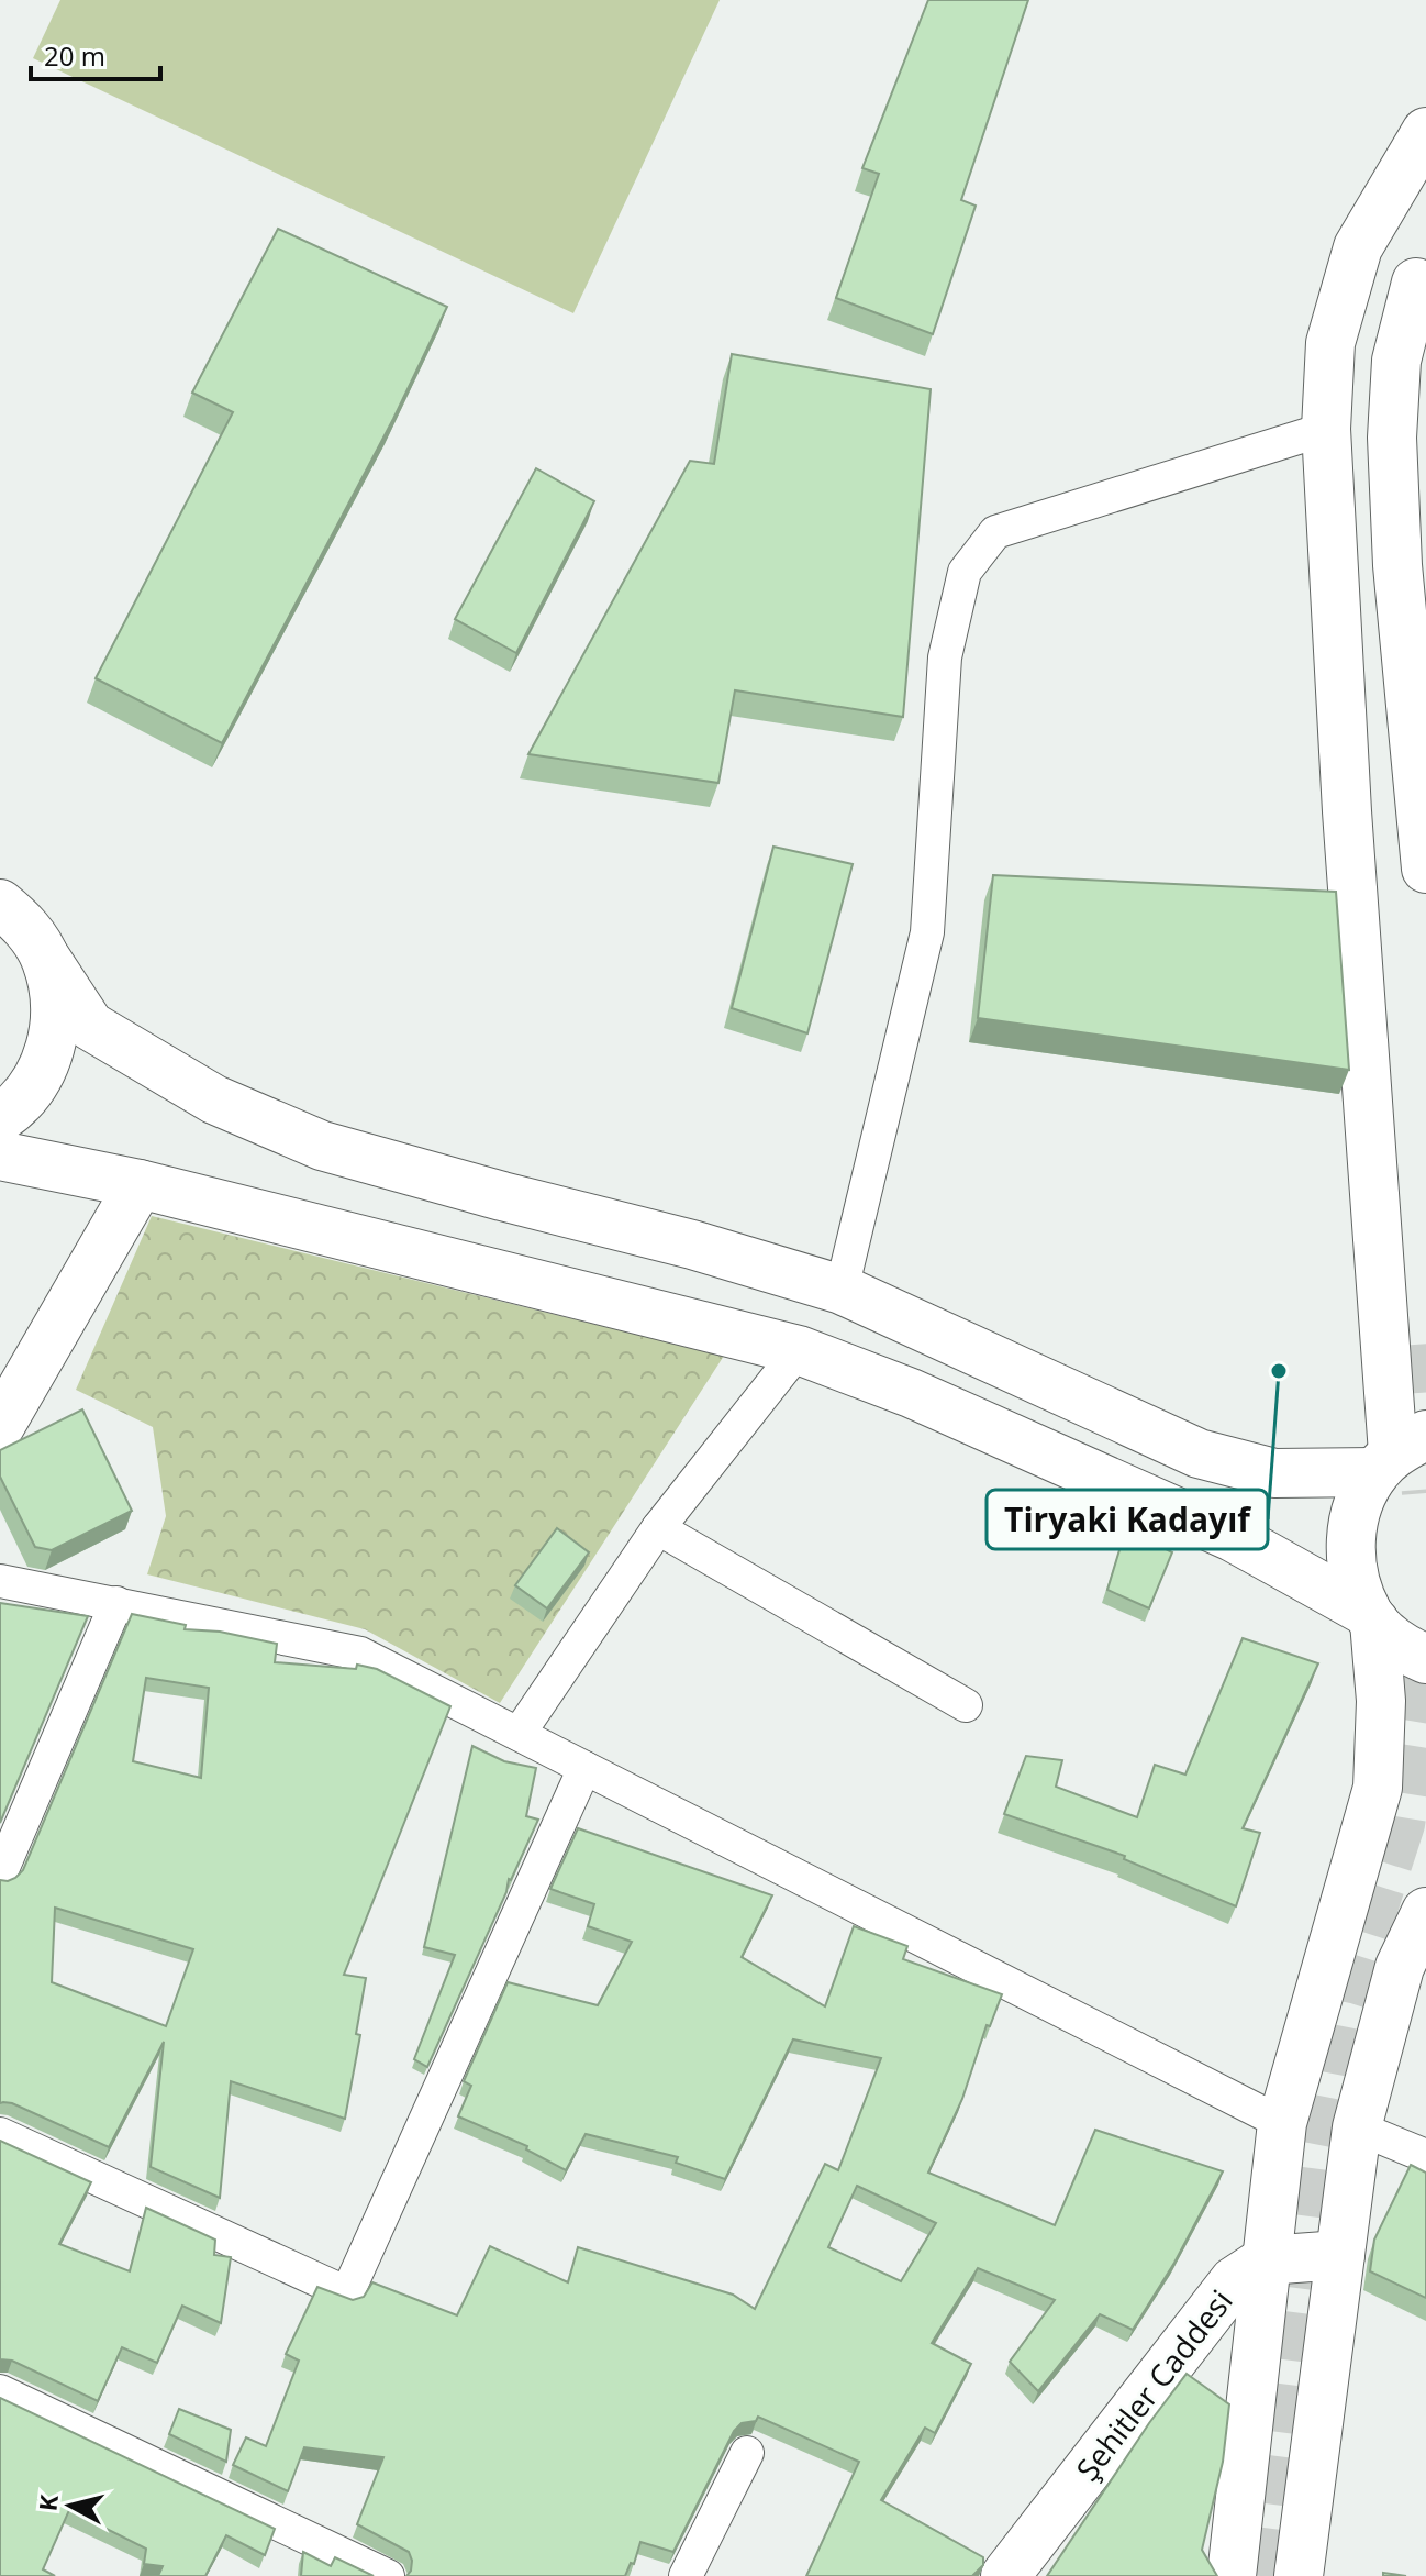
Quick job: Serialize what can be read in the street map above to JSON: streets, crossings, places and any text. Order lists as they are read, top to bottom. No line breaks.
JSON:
{"streets":{"main road":["Şehitler Caddesi"]},"places":["Tiryaki Kadayıf"],"scale_bar":"20 m","north":"left"}
